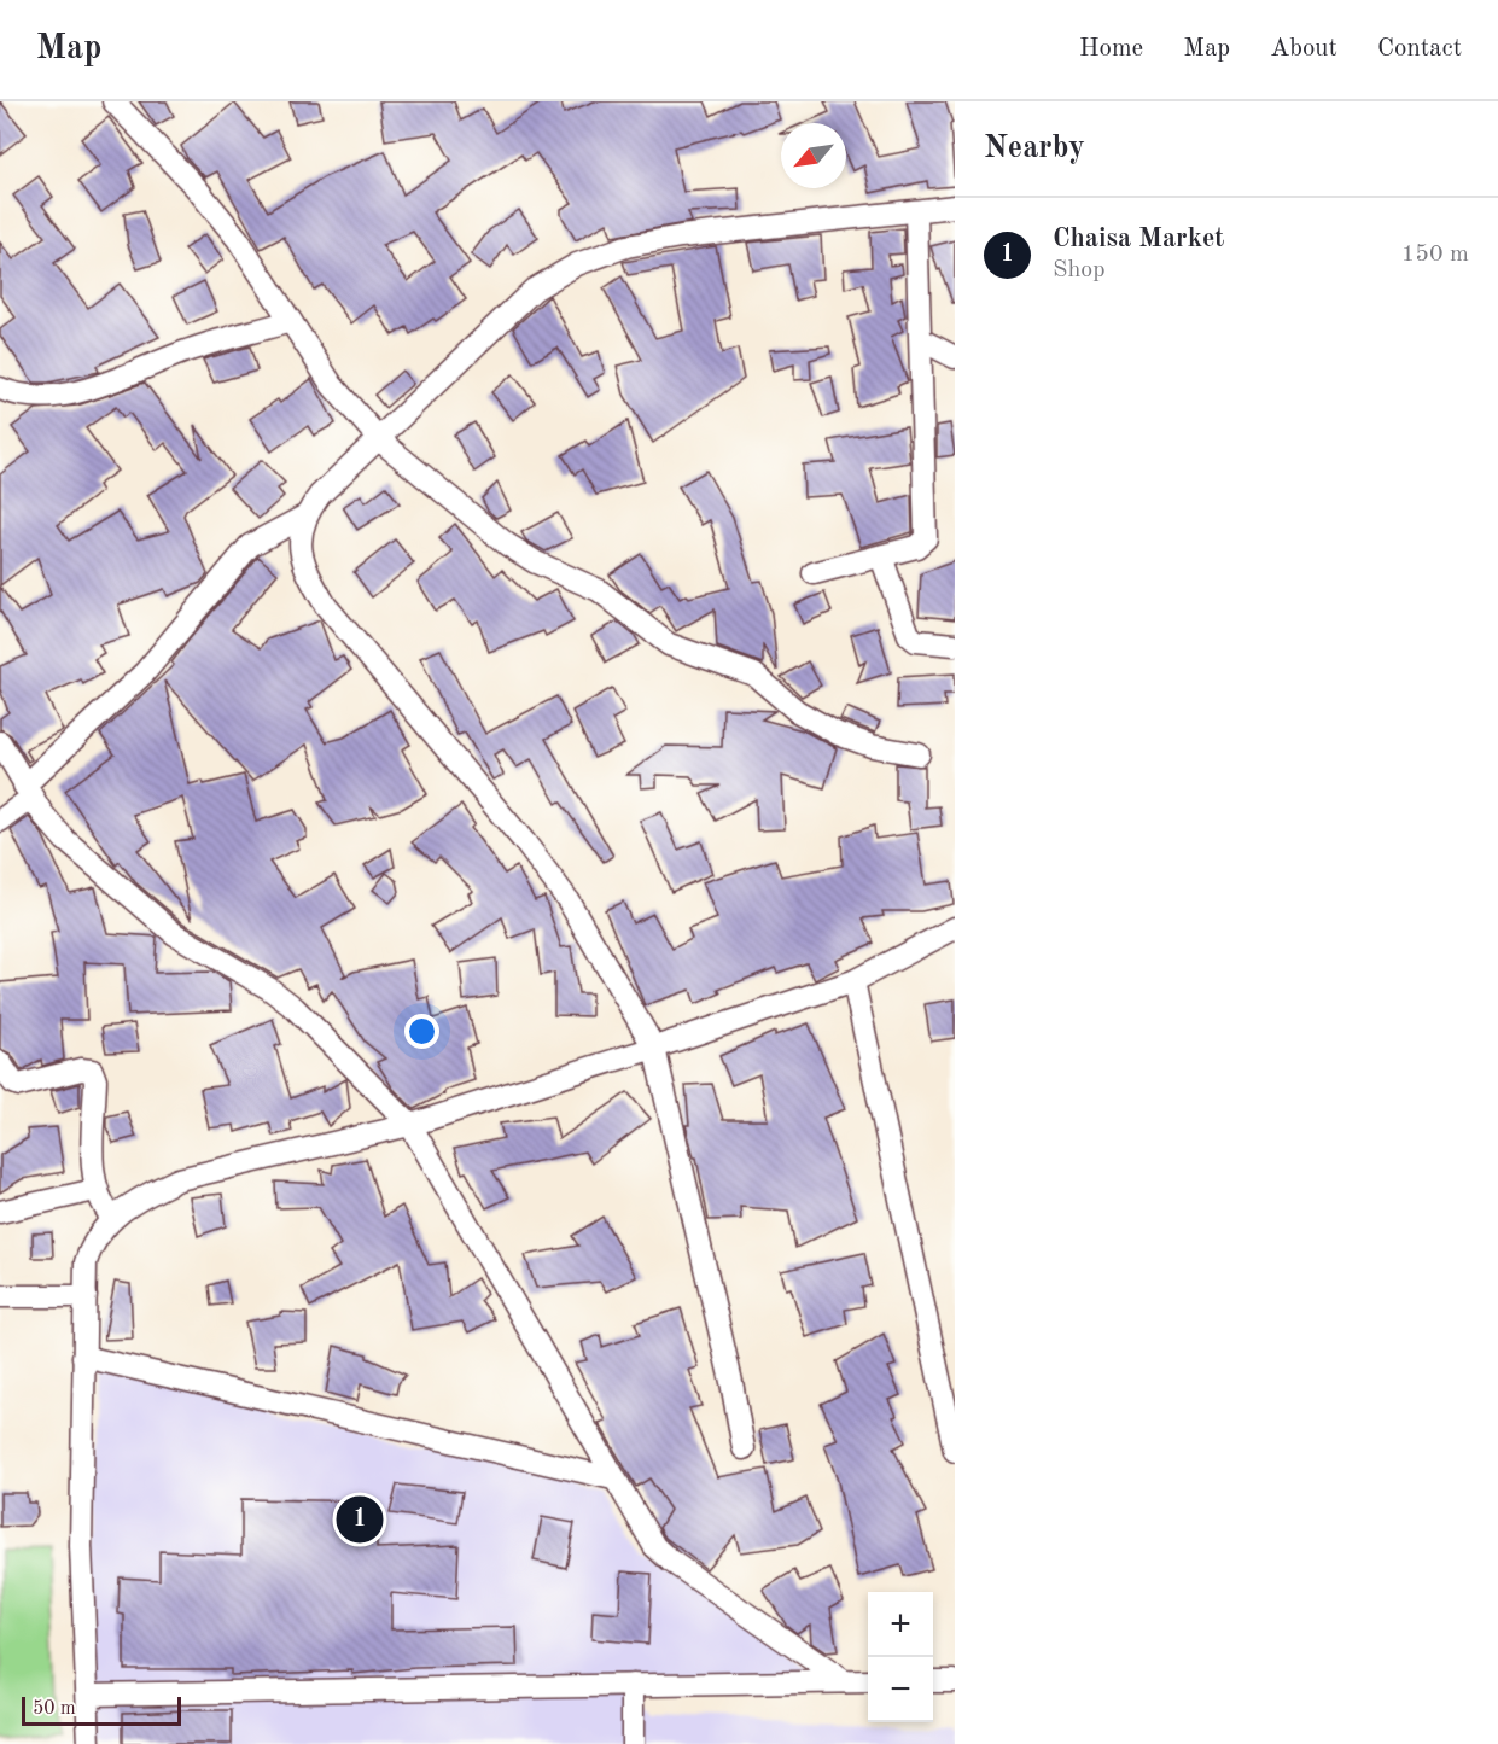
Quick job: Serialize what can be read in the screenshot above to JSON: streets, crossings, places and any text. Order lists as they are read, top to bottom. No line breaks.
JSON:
{"scale_bar":"50 m","north":"bottom left","page":{"header":"Map","nav":["Home","Map","About","Contact"],"heading":"Nearby","list":[{"mark":"1","name":"Chaisa Market","note":"Shop","value":"150 m"}],"pins":"1","map_buttons":["+","−"],"scale":"50 m"}}
